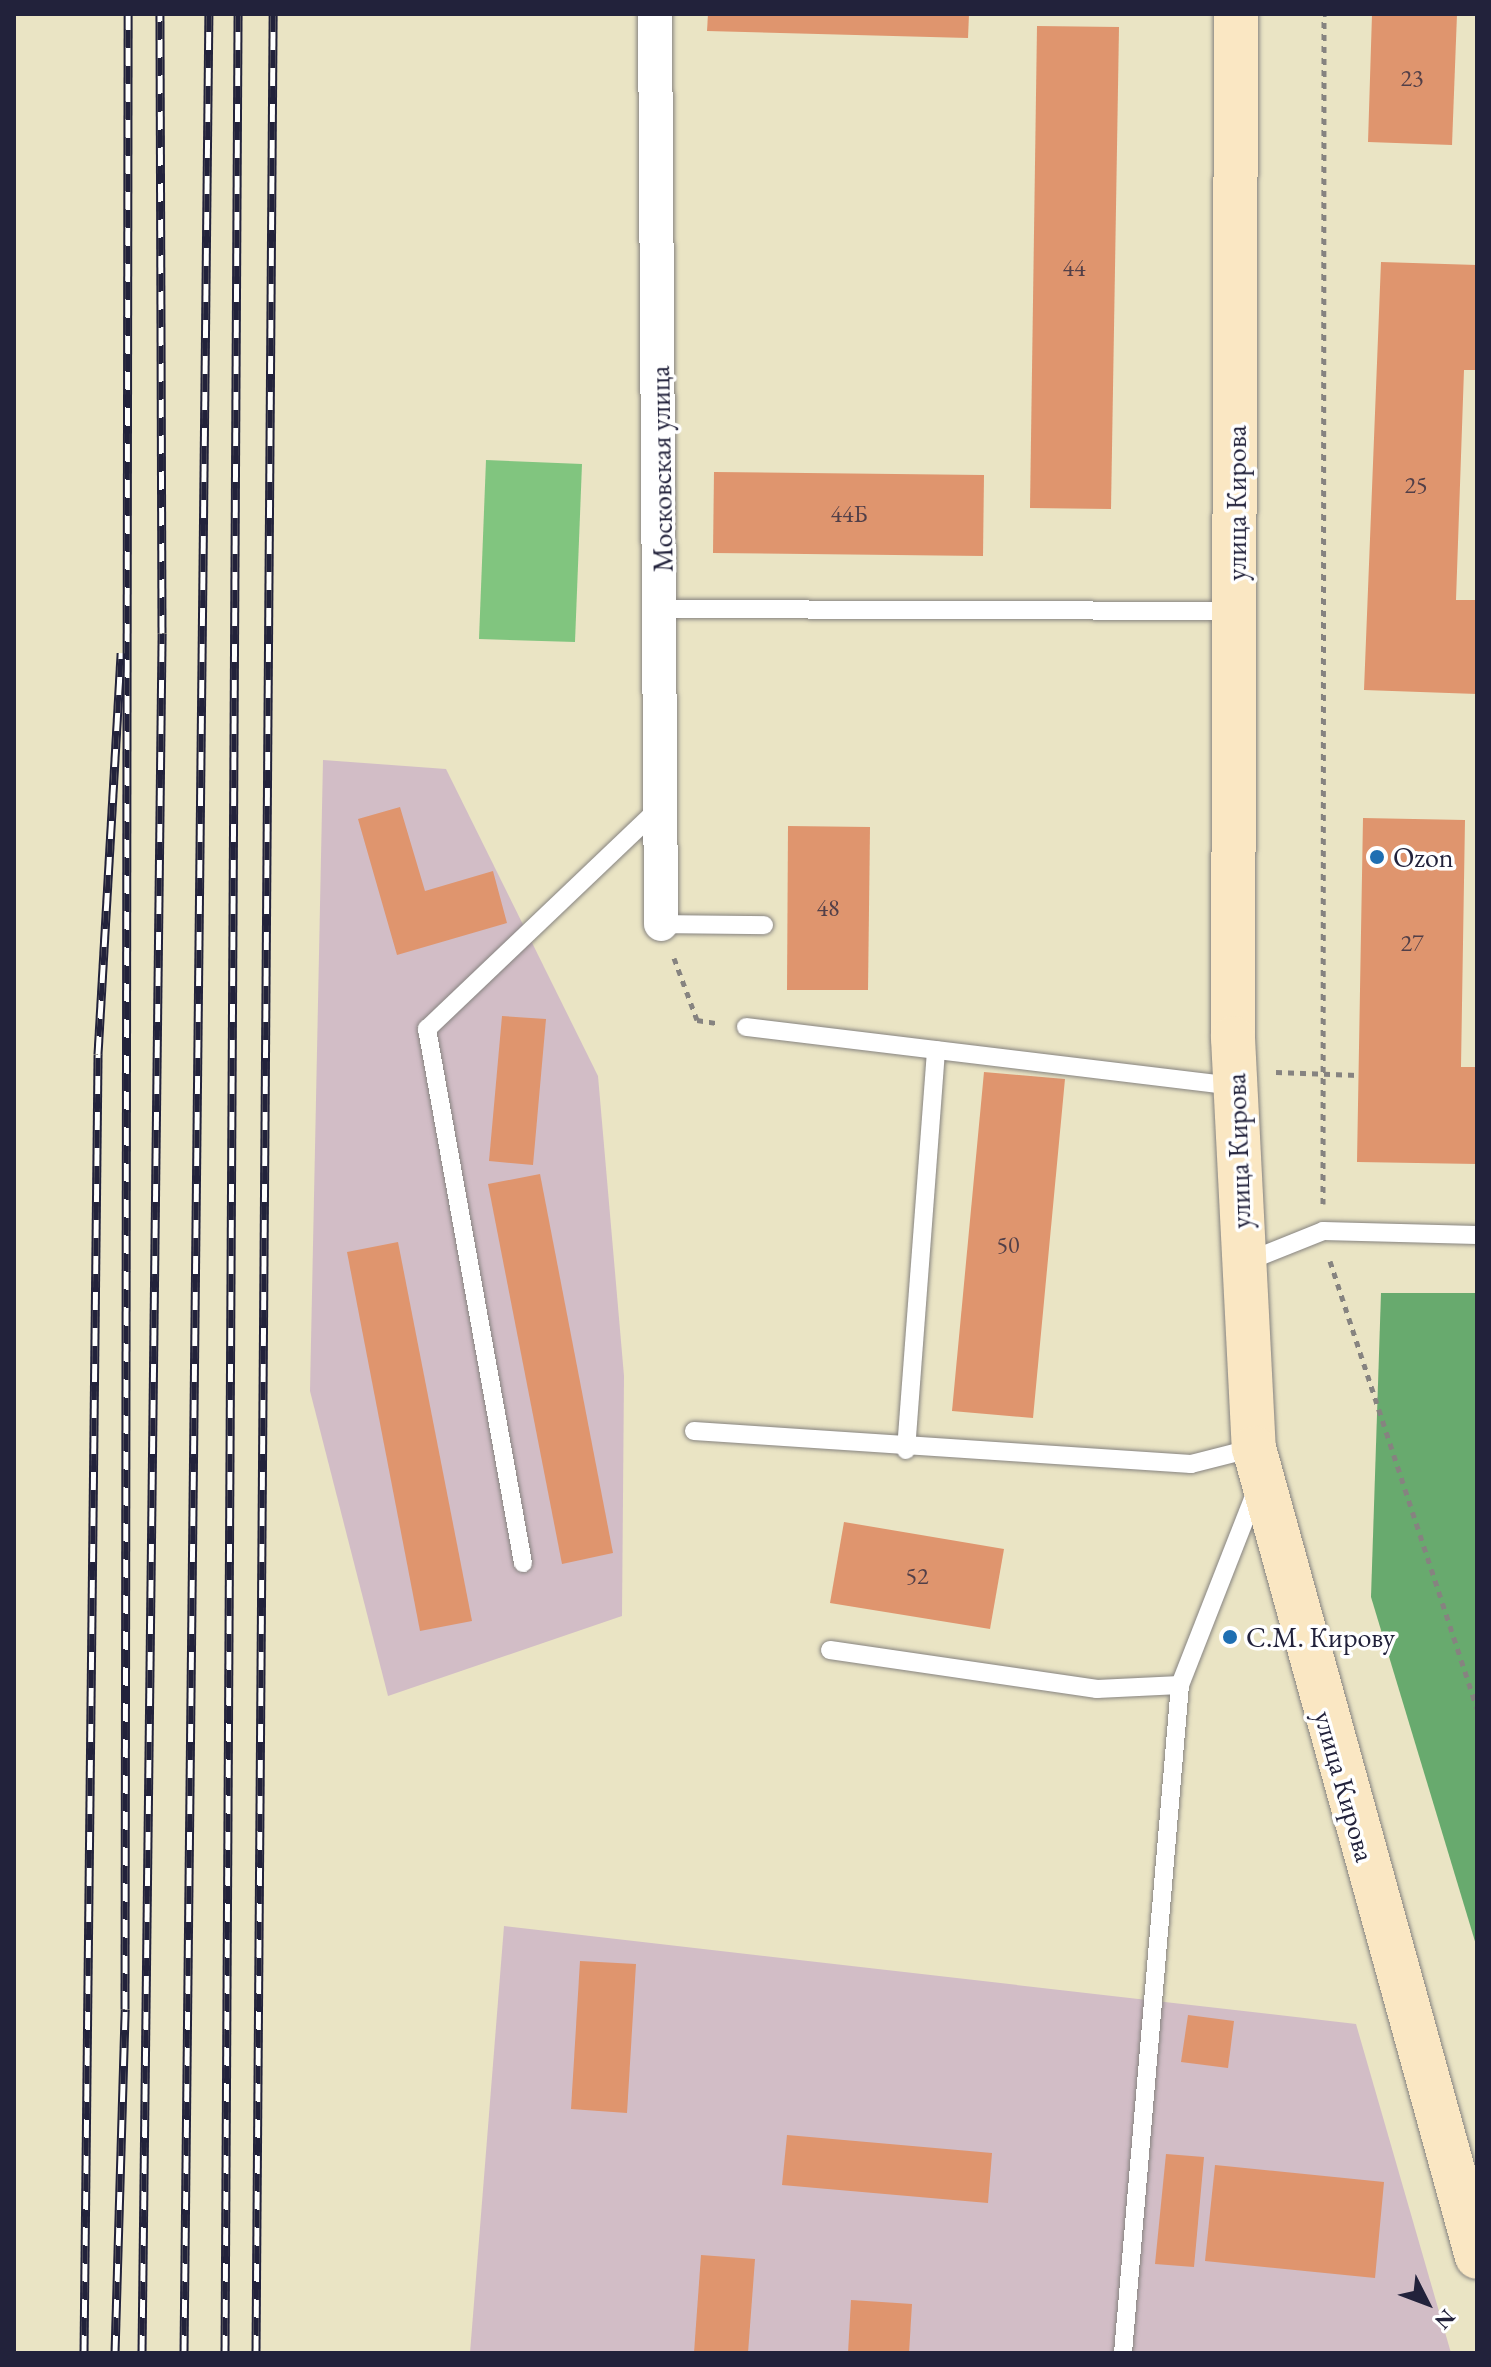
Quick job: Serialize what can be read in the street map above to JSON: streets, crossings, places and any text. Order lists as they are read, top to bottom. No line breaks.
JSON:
{"streets":{"street":["Московская улица","улица Кирова"]},"places":["Ozon","С.М. Кирову"],"house_numbers":["23","44","25","44Б","48","27","50","52"],"north":"bottom right"}
